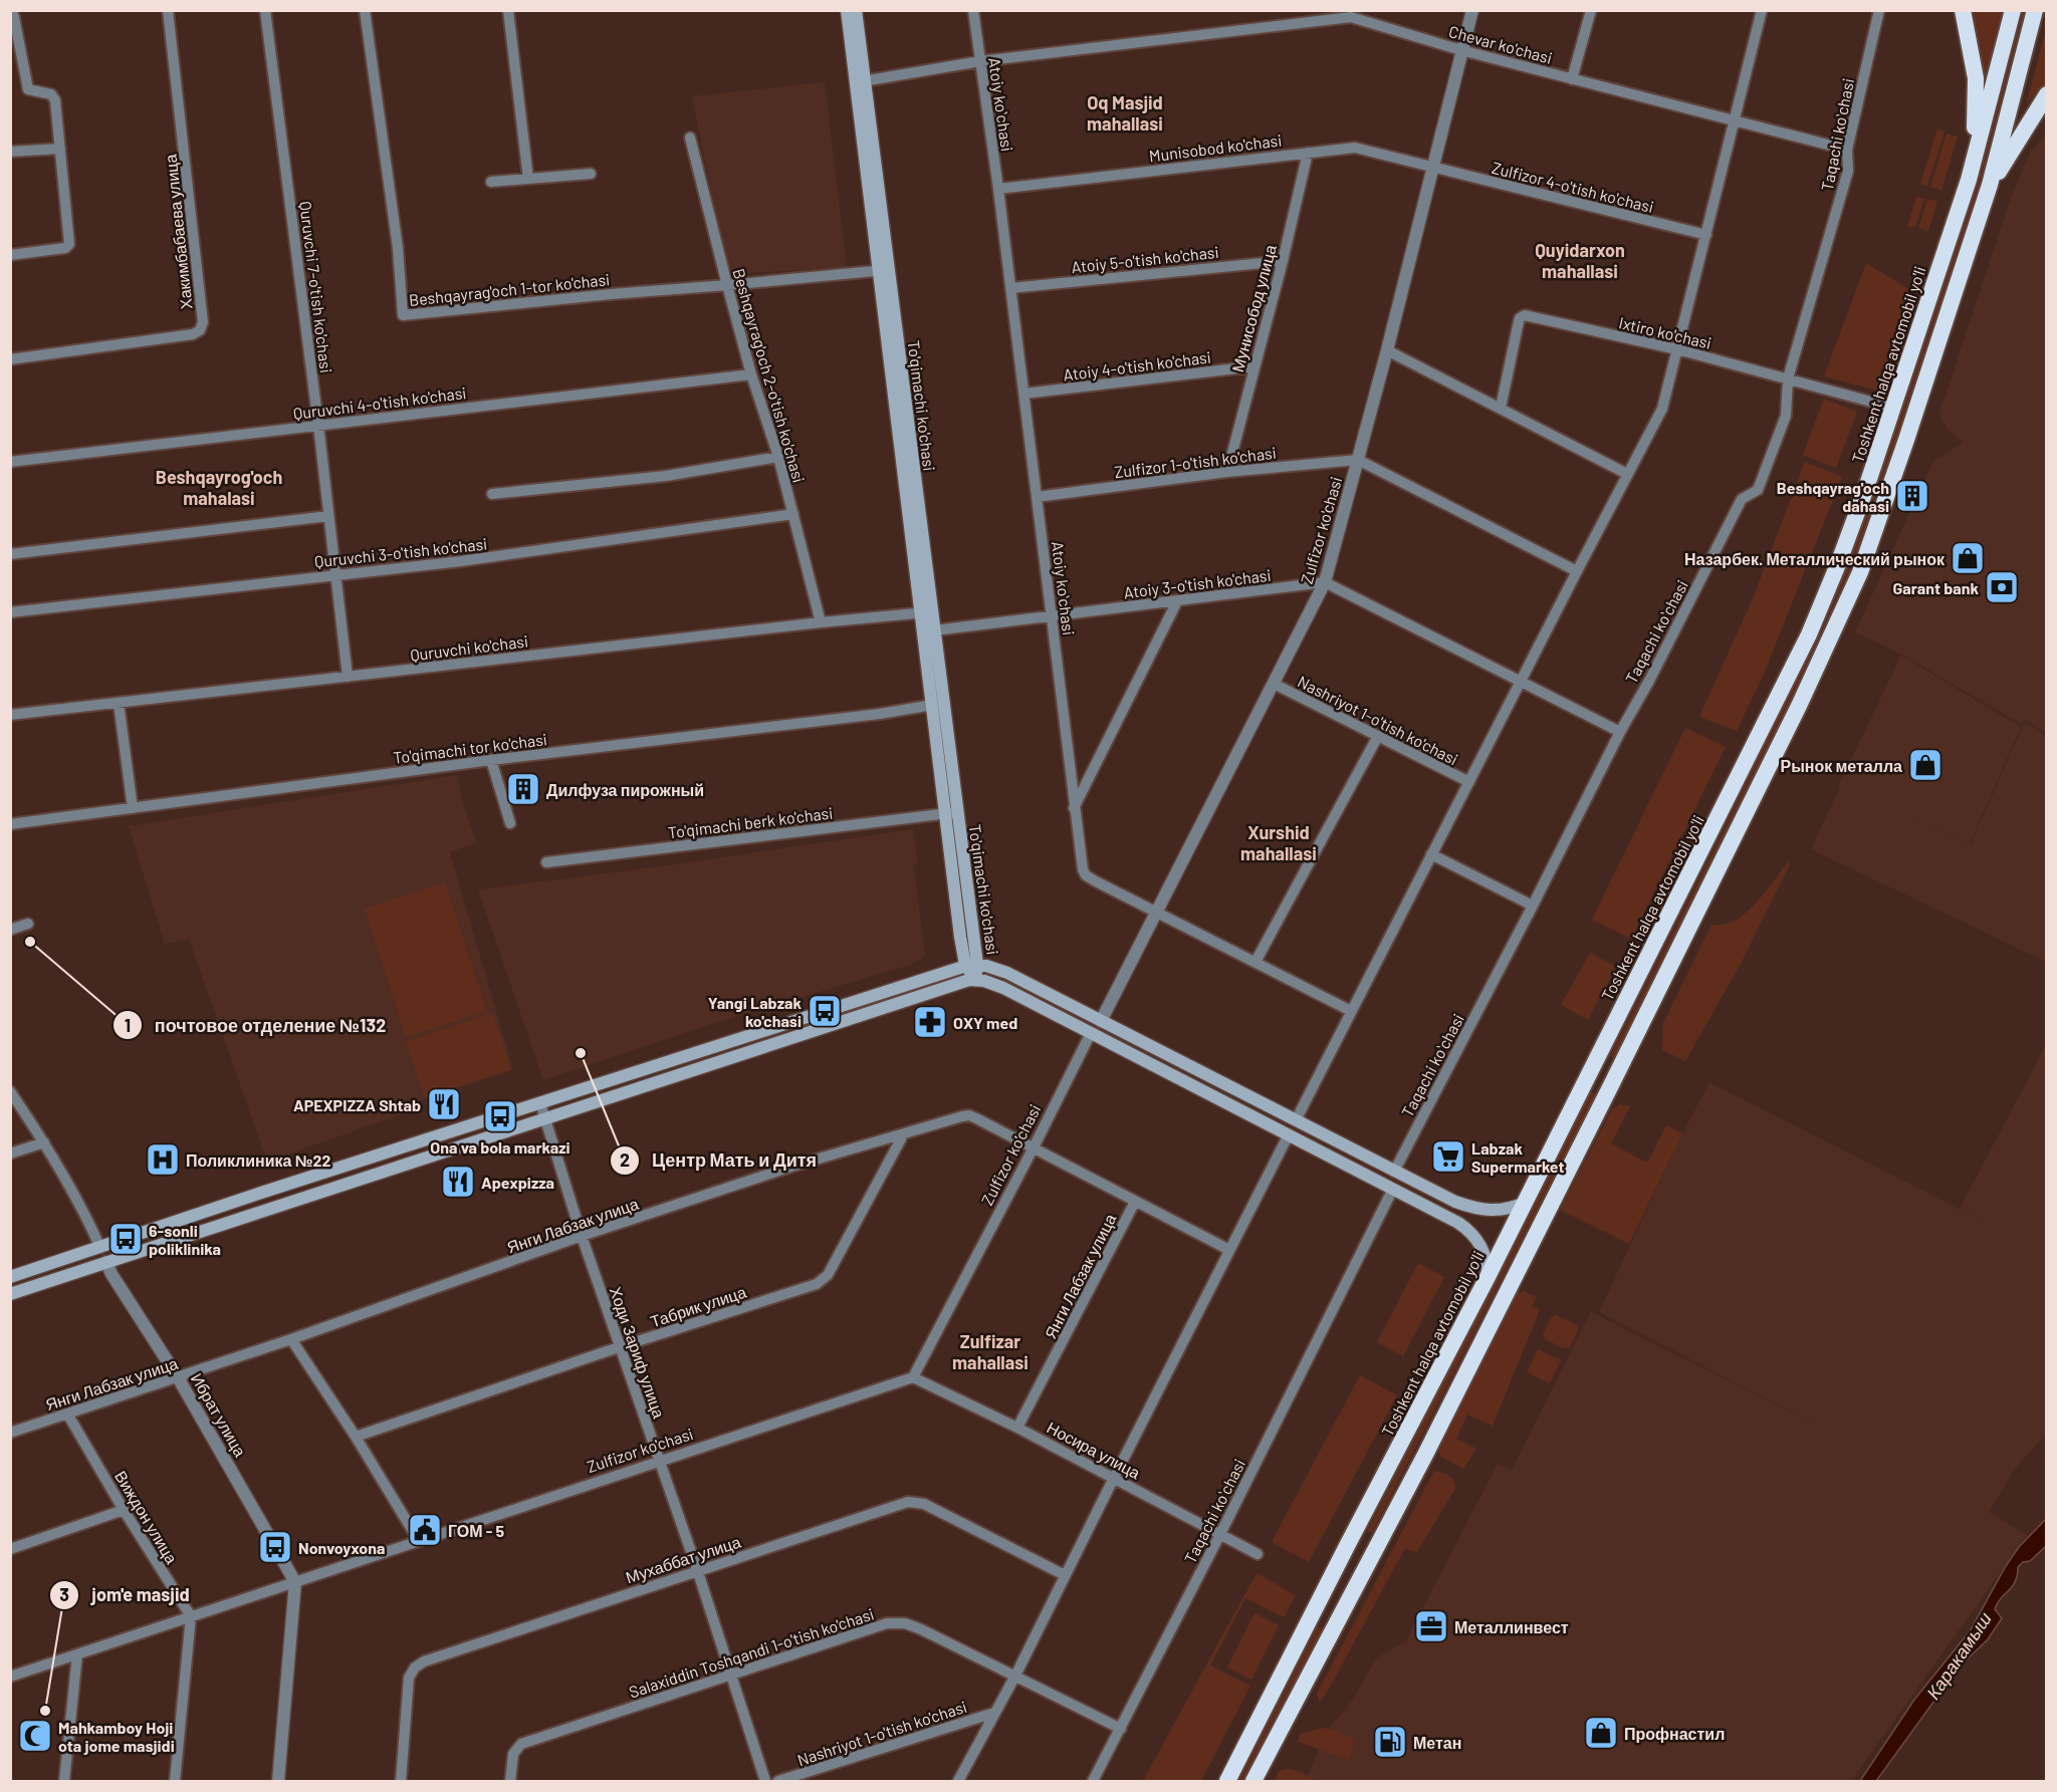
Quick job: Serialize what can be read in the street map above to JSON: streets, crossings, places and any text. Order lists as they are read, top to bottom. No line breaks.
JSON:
{"streets":{"highway":["Toshkent halqa avtomobil yo'li"],"main road":["To'qimachi ko'chasi","Ибрат улица"],"street":["Chevar ko'chasi","Atoiy koʻchasi","Taqachi koʻchasi","Munisobod ko'chasi","Zulfizor 4-o'tish ko'chasi","Хакимбабаева улица","Atoiy 5-o'tish ko'chasi","Quruvchi 7-o'tish ko'chasi","Beshqayrag'och 1-tor ko'chasi","Мунисобод улица","Ixtiro ko'chasi","Atoiy 4-o'tish ko'chasi","Beshqayrag'och 2-o'tish ko'chasi","Quruvchi 4-o'tish ko'chasi","Zulfizor 1-o'tish ko'chasi","Zulfizor ko'chasi","Quruvchi 3-o'tish ko'chasi","Atoiy 3-o'tish ko'chasi","Quruvchi ko'chasi","Nashriyot 1-o'tish ko'chasi","To'qimachi tor ko'chasi","To'qimachi berk ko'chasi","Янги Лабзак улица","Табрик улица","Ходи Зариф улица","Носира улица","Виждон улица","Мухаббат улица","Salaxiddin Toshqandi 1-o'tish ko'chasi"]},"crossings":[["Chevar ko'chasi","Atoiy koʻchasi"],["Chevar ko'chasi","Taqachi koʻchasi"],["Chevar ko'chasi","To'qimachi ko'chasi"],["Chevar ko'chasi","Zulfizor ko'chasi"],["Atoiy koʻchasi","Munisobod ko'chasi"],["Atoiy koʻchasi","Atoiy 5-o'tish ko'chasi"],["Atoiy koʻchasi","Atoiy 4-o'tish ko'chasi"],["Atoiy koʻchasi","Zulfizor 1-o'tish ko'chasi"],["Atoiy koʻchasi","Zulfizor ko'chasi"],["Atoiy koʻchasi","Atoiy 3-o'tish ko'chasi"],["Taqachi koʻchasi","Ixtiro ko'chasi"],["Taqachi koʻchasi","Носира улица"],["Taqachi koʻchasi","Salaxiddin Toshqandi 1-o'tish ko'chasi"],["Munisobod ko'chasi","Zulfizor 4-o'tish ko'chasi"],["Munisobod ko'chasi","Мунисобод улица"],["Munisobod ko'chasi","Zulfizor ko'chasi"],["Zulfizor 4-o'tish ko'chasi","Zulfizor ko'chasi"],["Atoiy 5-o'tish ko'chasi","Мунисобод улица"],["Quruvchi 7-o'tish ko'chasi","Quruvchi 4-o'tish ko'chasi"],["Quruvchi 7-o'tish ko'chasi","Quruvchi 3-o'tish ko'chasi"],["Quruvchi 7-o'tish ko'chasi","Quruvchi ko'chasi"],["Beshqayrag'och 1-tor ko'chasi","Beshqayrag'och 2-o'tish ko'chasi"],["Beshqayrag'och 1-tor ko'chasi","To'qimachi ko'chasi"],["Мунисобод улица","Atoiy 4-o'tish ko'chasi"],["Мунисобод улица","Zulfizor 1-o'tish ko'chasi"],["Ixtiro ko'chasi","Toshkent halqa avtomobil yo'li"],["Beshqayrag'och 2-o'tish ko'chasi","Quruvchi 4-o'tish ko'chasi"],["Beshqayrag'och 2-o'tish ko'chasi","Quruvchi 3-o'tish ko'chasi"],["Beshqayrag'och 2-o'tish ko'chasi","Quruvchi ko'chasi"],["To'qimachi ko'chasi","Atoiy 3-o'tish ko'chasi"],["To'qimachi ko'chasi","Quruvchi ko'chasi"],["To'qimachi ko'chasi","To'qimachi tor ko'chasi"],["To'qimachi ko'chasi","To'qimachi berk ko'chasi"],["Zulfizor 1-o'tish ko'chasi","Zulfizor ko'chasi"],["Zulfizor ko'chasi","Atoiy 3-o'tish ko'chasi"],["Zulfizor ko'chasi","Nashriyot 1-o'tish ko'chasi"],["Zulfizor ko'chasi","Янги Лабзак улица"],["Zulfizor ko'chasi","Ходи Зариф улица"],["Zulfizor ko'chasi","Ибрат улица"],["Zulfizor ko'chasi","Носира улица"],["Zulfizor ko'chasi","Виждон улица"],["Янги Лабзак улица","Табрик улица"],["Янги Лабзак улица","Ходи Зариф улица"],["Янги Лабзак улица","Ибрат улица"],["Янги Лабзак улица","Носира улица"],["Янги Лабзак улица","Виждон улица"],["Табрик улица","Ходи Зариф улица"],["Ходи Зариф улица","Мухаббат улица"],["Ходи Зариф улица","Salaxiddin Toshqandi 1-o'tish ko'chasi"]],"districts":["Oq Masjid mahallasi","Quyidarxon mahallasi","Beshqayrog'och mahalasi","Xurshid mahallasi","Zulfizar mahallasi"],"water":["Каракамыш"],"places":{"building":["Beshqayrag'och dahasi","Дилфуза пирожный"],"shop":["Назарбек. Металлический рынок","Рынок металла","Профнастил"],"bank":["Garant bank"],"other":["почтовое отделение №132","Центр Мать и Дитя","jom'e masjid"],"bus stop":["Yangi Labzak ko'chasi","Ona va bola markazi","6-sonli poliklinika","Nonvoyxona"],"pharmacy":["OXY med"],"restaurant":["APEXPIZZA Shtab","Apexpizza"],"supermarket":["Labzak Supermarket"],"hospital":["Поликлиника №22"],"public building":["ГОМ - 5"],"office":["Металлинвест"],"mosque":["Mahkamboy Hoji ota jome masjidi"],"fuel station":["Метан"]}}
